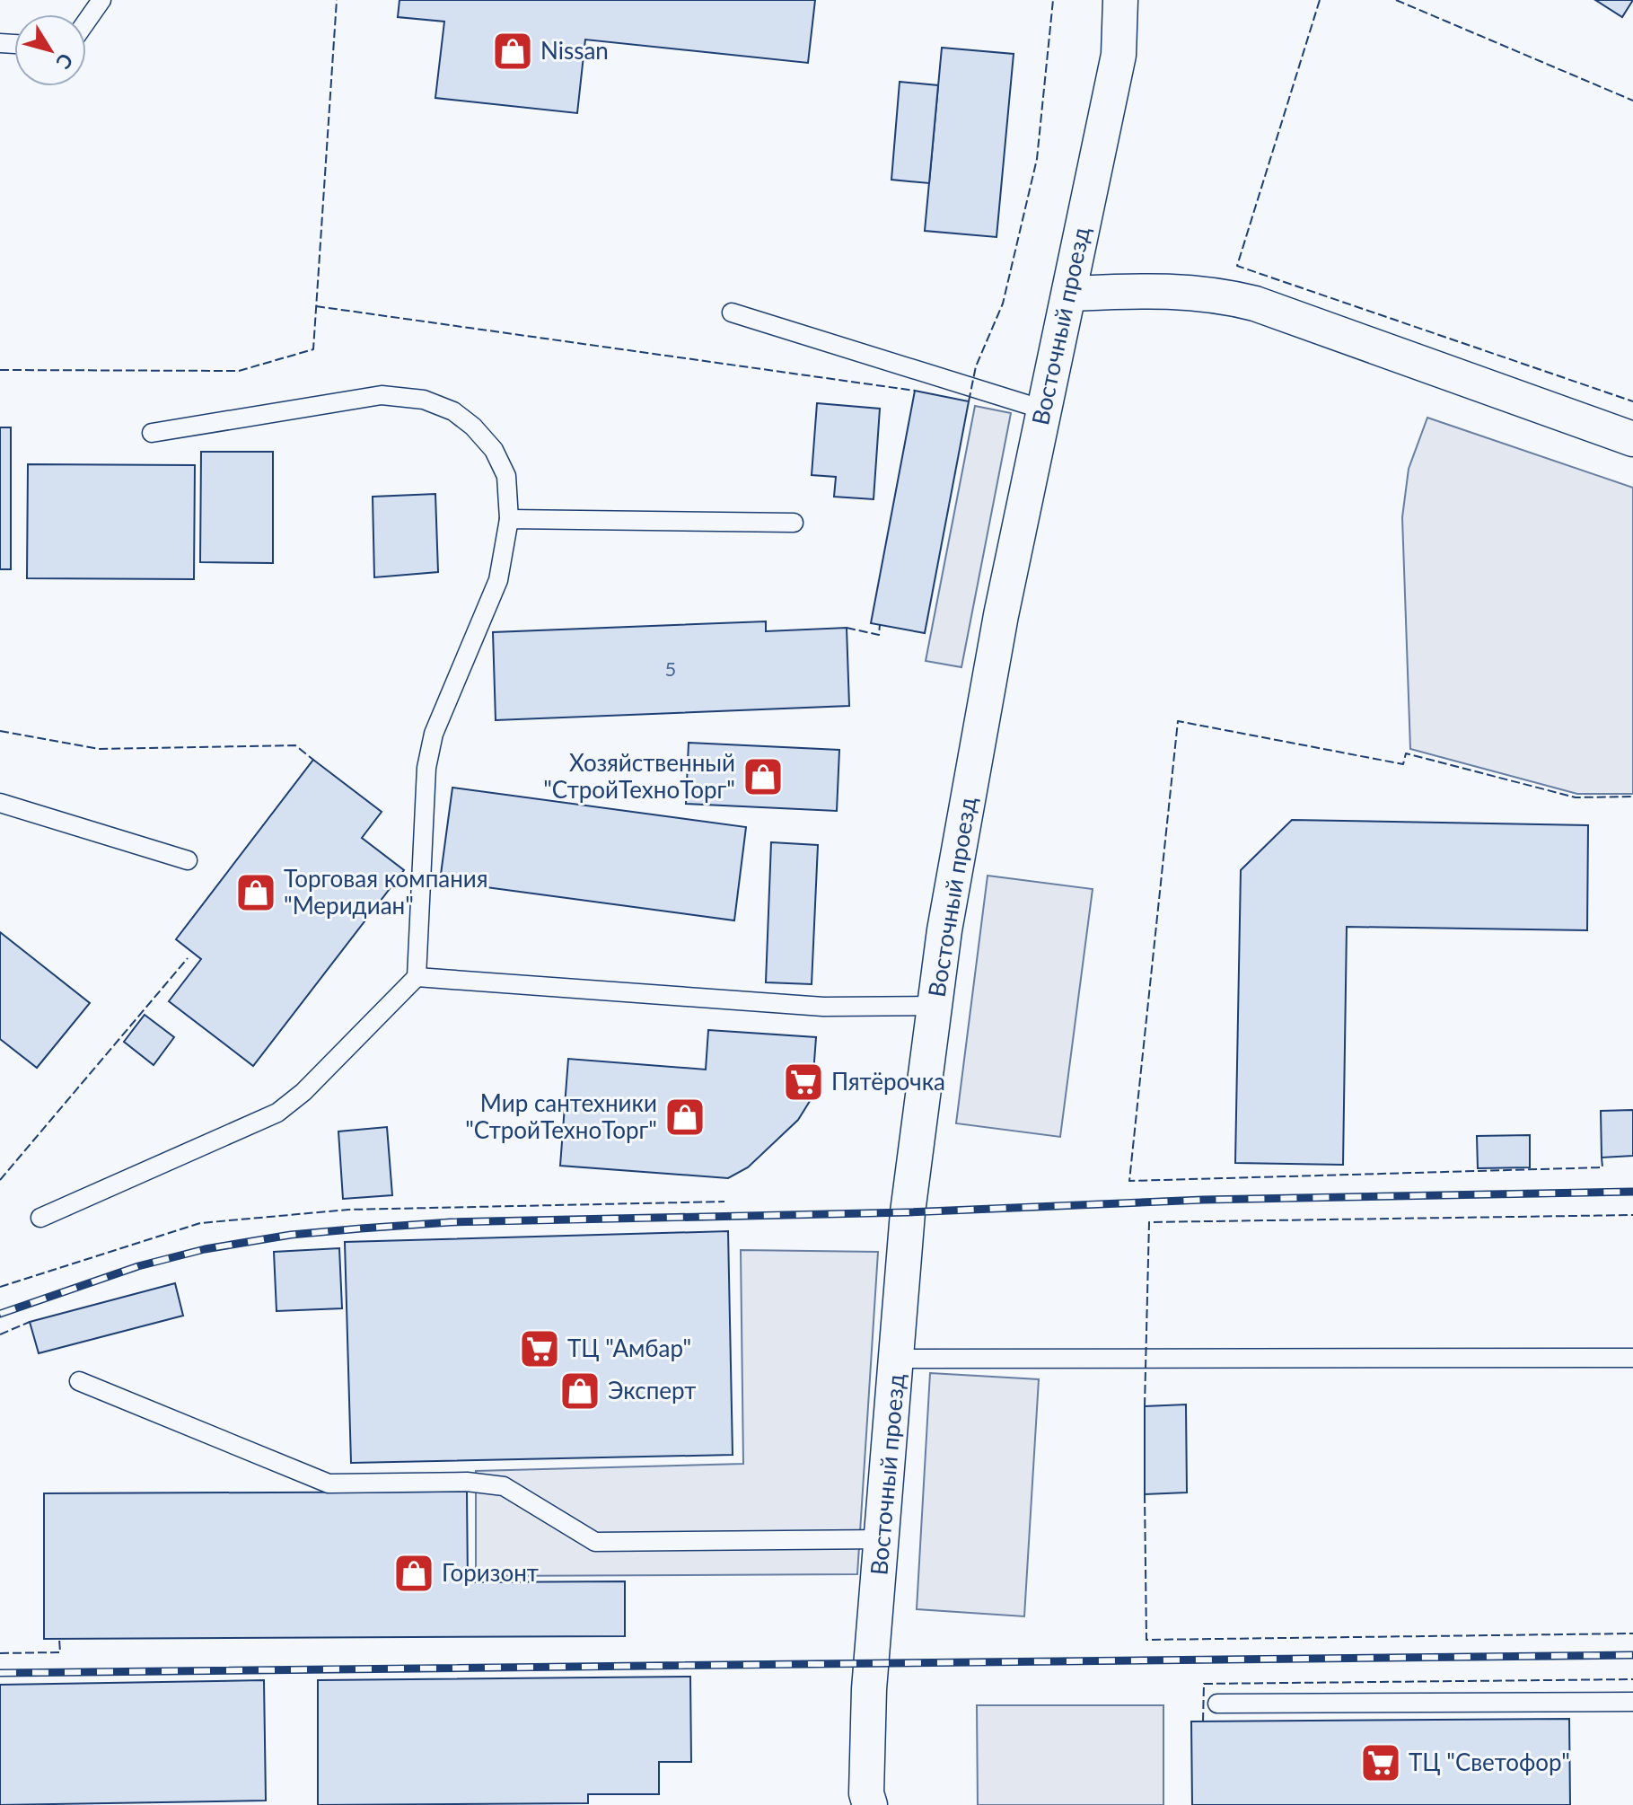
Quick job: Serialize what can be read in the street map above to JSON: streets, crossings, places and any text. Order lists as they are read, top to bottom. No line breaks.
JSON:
{"streets":{"street":["Восточный проезд"]},"places":{"shop":["Nissan","Хозяйственный \"СтройТехноТорг\"","Торговая компания \"Меридиан\"","Мир сантехники \"СтройТехноТорг\"","Эксперт","Горизонт"],"supermarket":["Пятёрочка","ТЦ \"Амбар\"","ТЦ \"Светофор\""]},"house_numbers":["5"],"north":"bottom right"}
